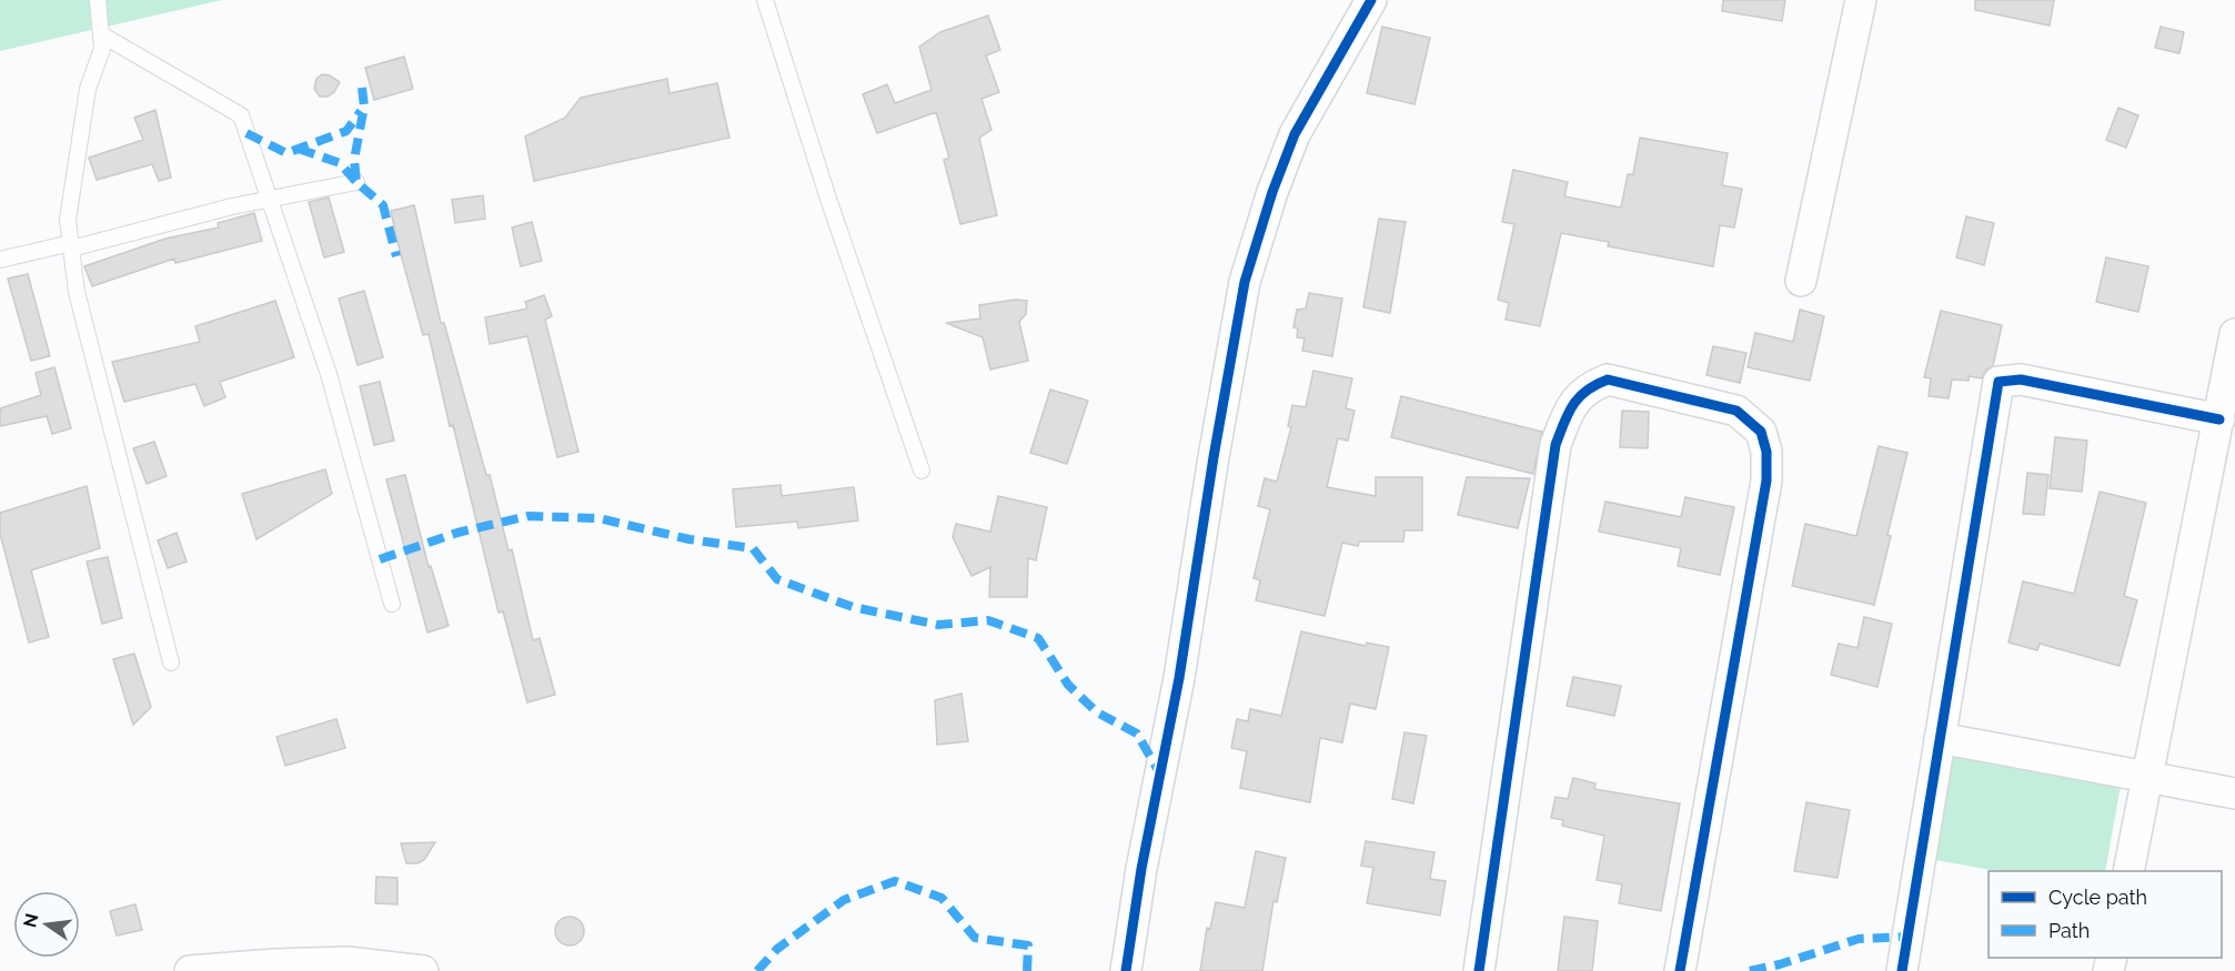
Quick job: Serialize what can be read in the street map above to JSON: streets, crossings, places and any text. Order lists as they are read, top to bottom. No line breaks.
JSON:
{"legend":["Cycle path","Path"],"north":"left"}
